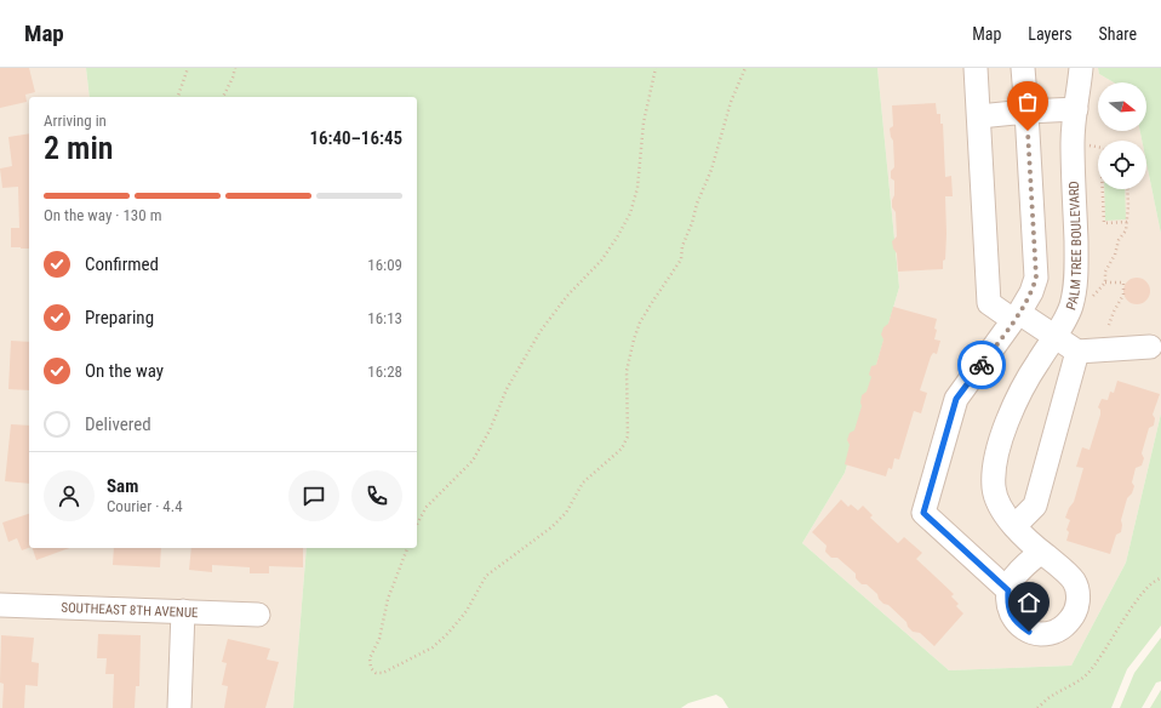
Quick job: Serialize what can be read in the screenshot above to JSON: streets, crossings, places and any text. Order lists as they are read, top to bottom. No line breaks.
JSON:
{"streets":{"street":["PALM TREE BOULEVARD","SOUTHEAST 8TH AVENUE"]},"north":"right","page":{"header":"Map","nav":["Map","Layers","Share"],"heading":["2 min","Arriving in","16:40–16:45"],"panel":["Sam","Courier · 4.4"],"bar":"On the way · 130 m","list":[["Confirmed","16:09"],["Preparing","16:13"],["On the way","16:28"],"Delivered"]}}
